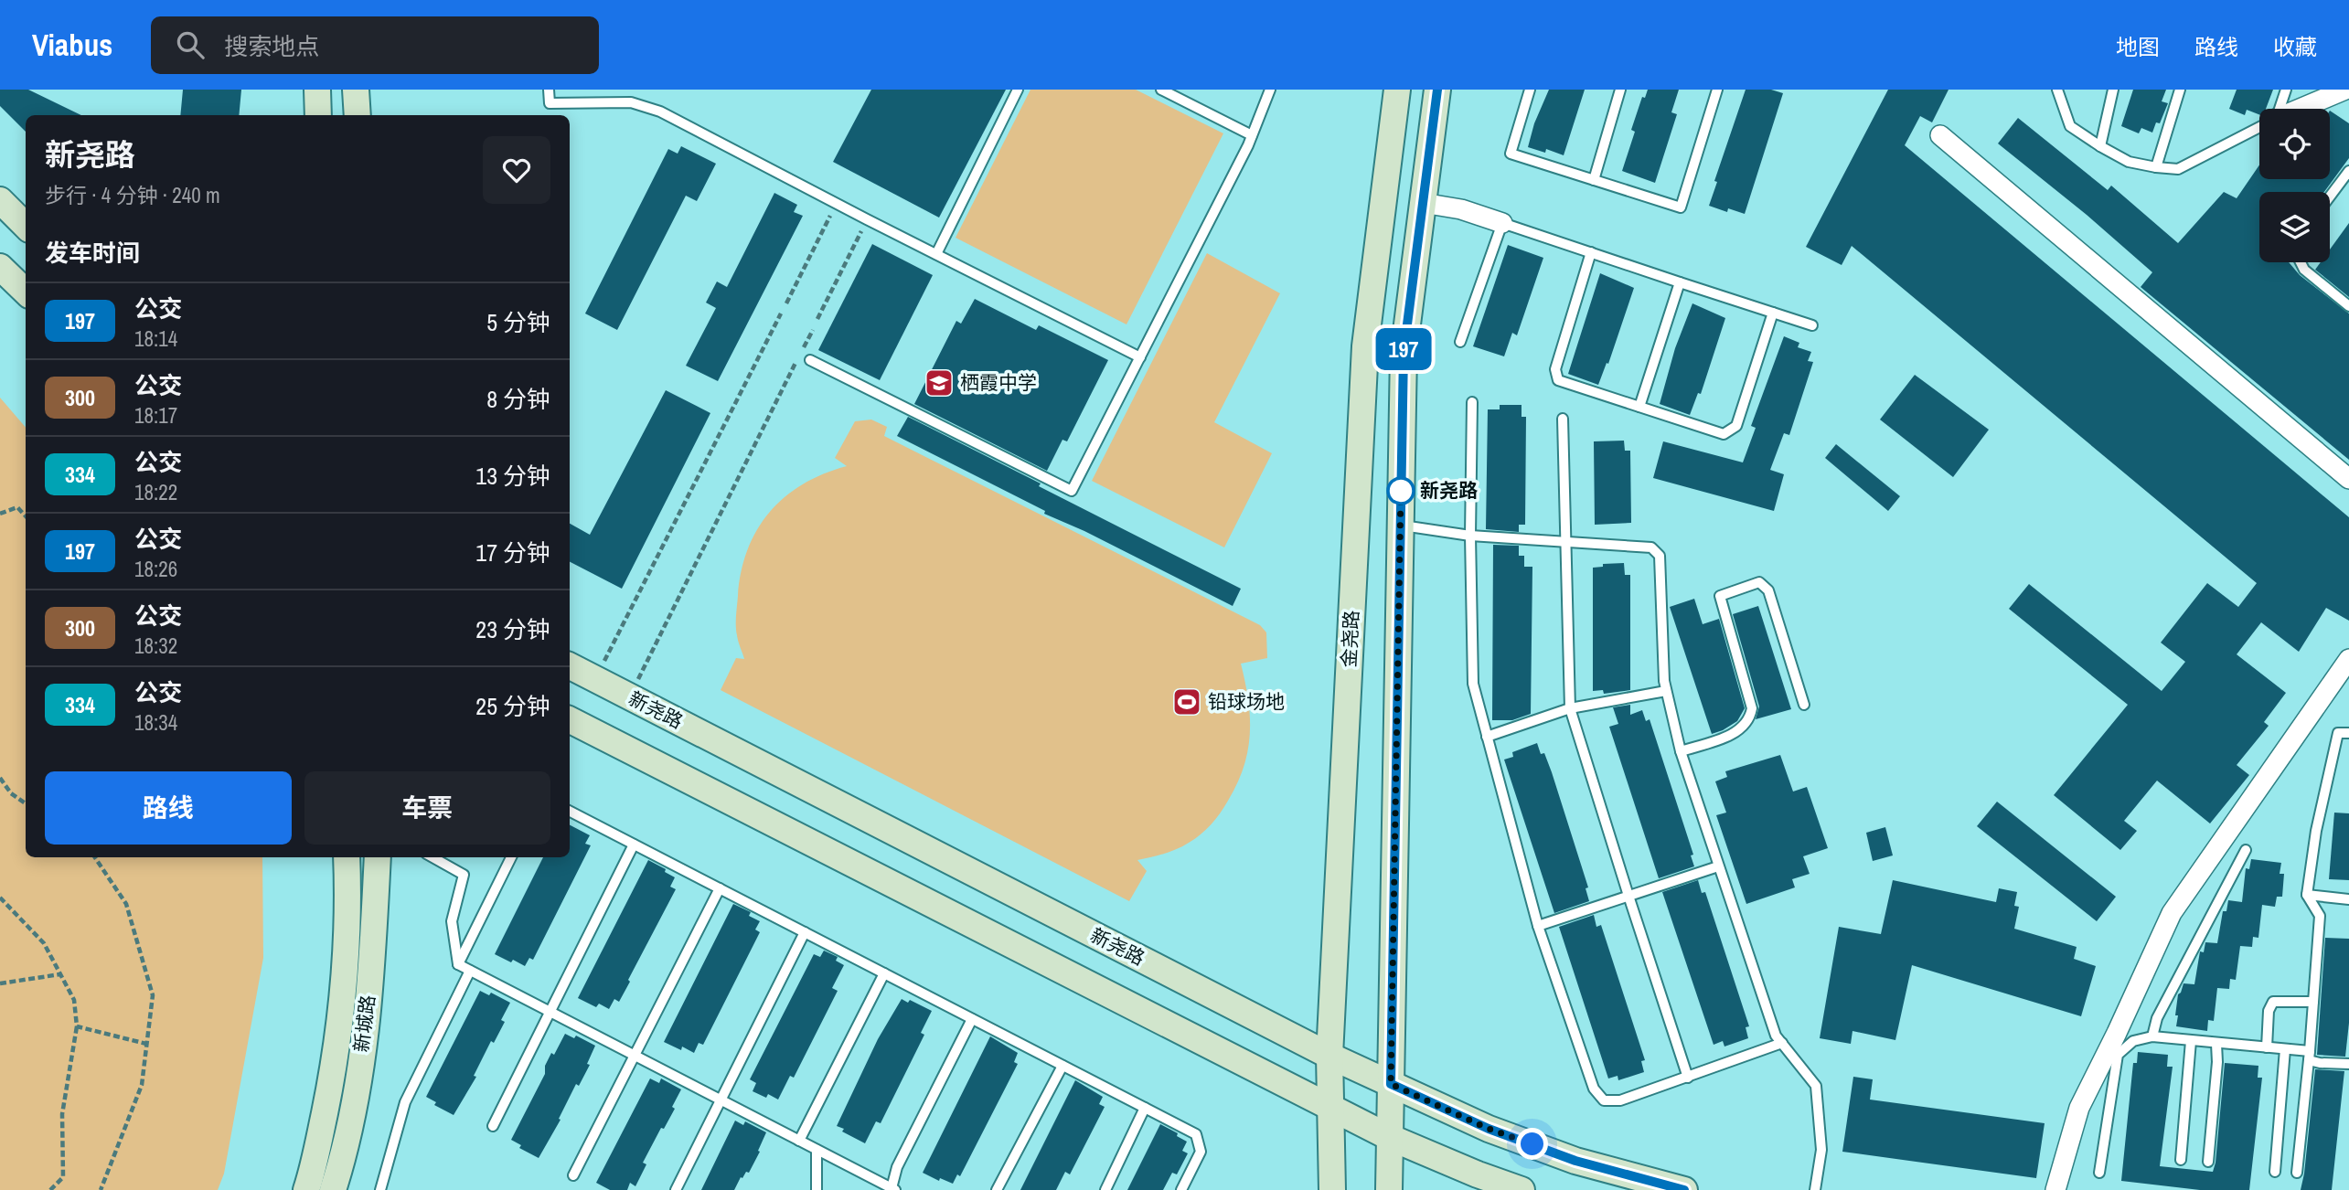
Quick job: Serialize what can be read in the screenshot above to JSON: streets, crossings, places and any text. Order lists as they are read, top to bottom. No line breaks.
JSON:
{"streets":{"main road":["金尧路","新尧路","新城路"]},"crossings":[["金尧路","新尧路"]],"places":{"school or university":["栖霞中学"],"other":["新尧路"],"sports":["铅球场地"]},"lines":["bus line 197"],"page":{"header":"Viabus","search":"搜索地点","nav":["地图","路线","收藏"],"on_map":"197","heading":[["新尧路","步行 · 4 分钟 · 240 m"],"发车时间"],"list":[{"mark":"197","name":"公交","note":"18:14","value":"5 分钟"},{"mark":"300","name":"公交","note":"18:17","value":"8 分钟"},{"mark":"334","name":"公交","note":"18:22","value":"13 分钟"},{"mark":"197","name":"公交","note":"18:26","value":"17 分钟"},{"mark":"300","name":"公交","note":"18:32","value":"23 分钟"},{"mark":"334","name":"公交","note":"18:34","value":"25 分钟"}],"buttons":["路线","车票"]}}
